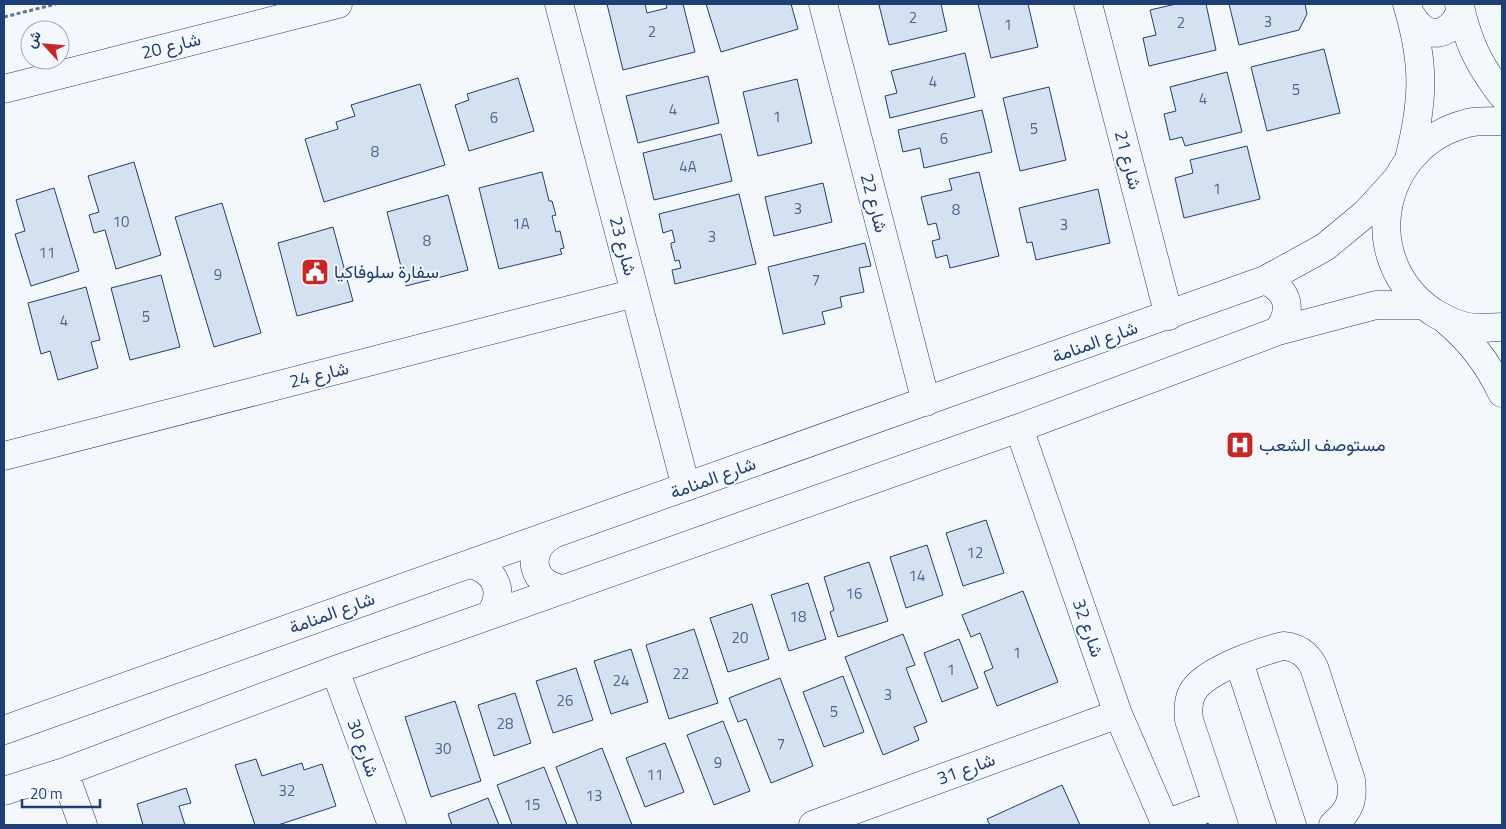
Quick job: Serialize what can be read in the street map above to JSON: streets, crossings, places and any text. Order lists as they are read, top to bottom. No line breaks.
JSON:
{"streets":{"street":["شارع 20","شارع 21","شارع 22","شارع 23","شارع المنامة","شارع 24","شارع 32","شارع 30","شارع 31"]},"crossings":[["شارع 21","شارع المنامة"],["شارع 22","شارع المنامة"],["شارع 23","شارع المنامة"],["شارع 23","شارع 24"],["شارع 32","شارع 31"]],"places":{"public building":["سفارة سلوفاكيا"],"hospital":["مستوصف الشعب"]},"house_numbers":["2","3","2","1","2","4","5","4","4","1","6","5","6","8","4A","1","3","8","10","1A","3","3","8","11","9","7","5","4","12","14","16","18","20","1","1","22","24","3","26","5","28","7","30","9","11","32","13","15"],"scale_bar":"20 m","north":"top left"}
